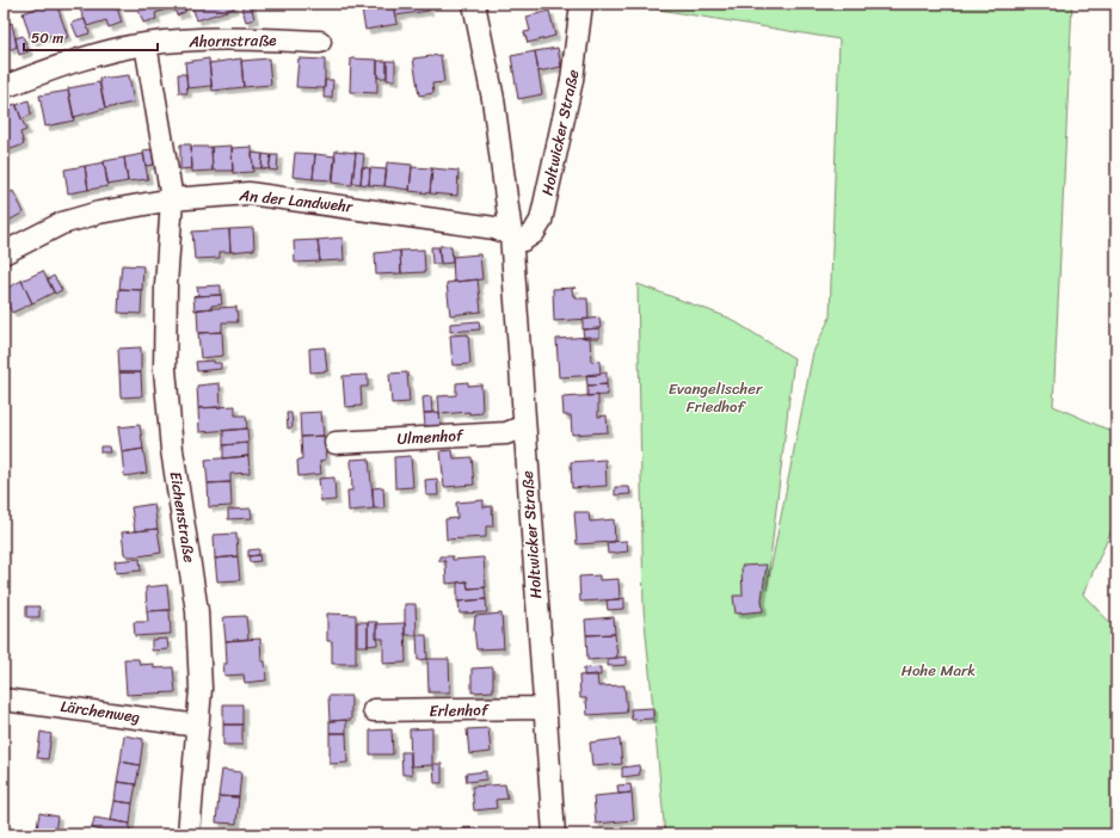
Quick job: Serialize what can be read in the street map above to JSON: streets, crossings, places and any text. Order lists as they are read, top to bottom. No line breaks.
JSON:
{"streets":{"street":["Ahornstraße","Holtwicker Straße","An der Landwehr","Ulmenhof","Eichenstraße","Erlenhof","Lärchenweg"]},"crossings":[["Holtwicker Straße","An der Landwehr"],["Holtwicker Straße","Ulmenhof"],["Holtwicker Straße","Erlenhof"],["An der Landwehr","Eichenstraße"],["Eichenstraße","Lärchenweg"]],"parks":["Evangelischer Friedhof","Hohe Mark"],"scale_bar":"50 m"}
